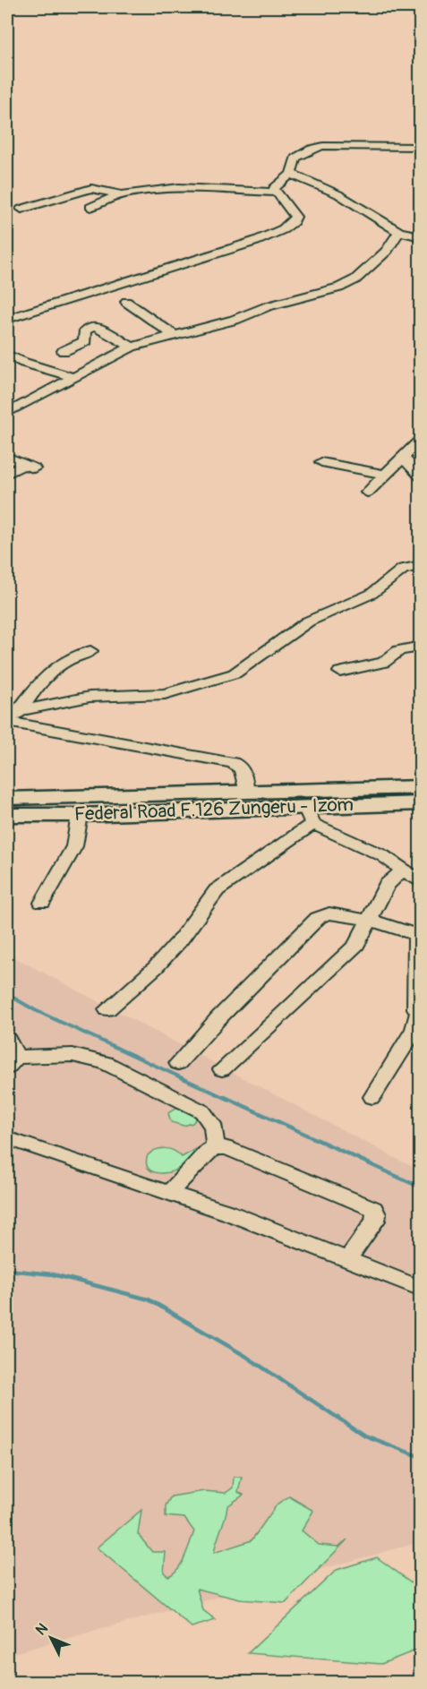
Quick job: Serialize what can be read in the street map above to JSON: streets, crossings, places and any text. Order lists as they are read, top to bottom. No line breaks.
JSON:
{"streets":{"main road":["Federal Road F.126 Zungeru - Izom"]},"north":"top left"}
